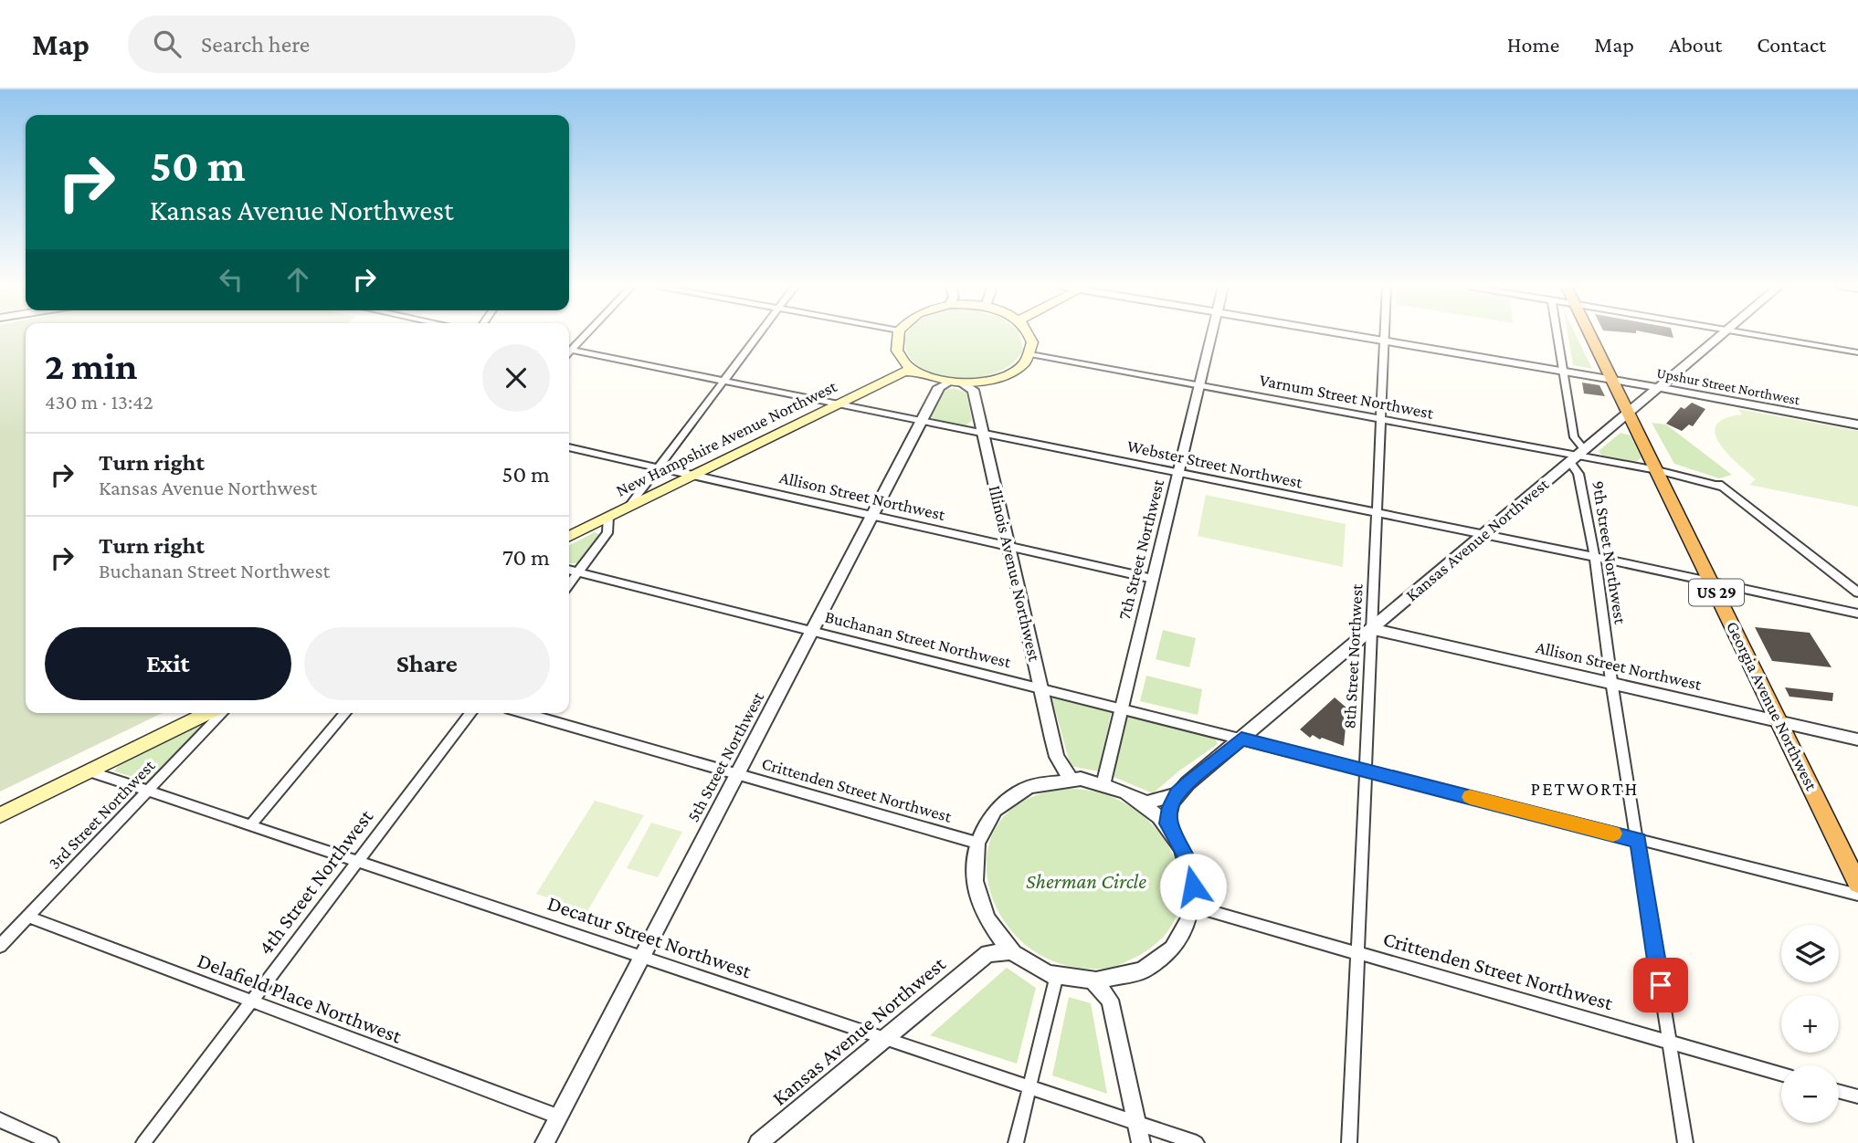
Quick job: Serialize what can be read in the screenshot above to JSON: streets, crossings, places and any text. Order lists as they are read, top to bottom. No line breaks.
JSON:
{"streets":{"highway":["US 29","Georgia Avenue Northwest"],"main road":["New Hampshire Avenue Northwest"],"street":["Upshur Street Northwest","Varnum Street Northwest","Webster Street Northwest","Allison Street Northwest","Kansas Avenue Northwest","7th Street Northwest","9th Street Northwest","Illinois Avenue Northwest","Buchanan Street Northwest","8th Street Northwest","5th Street Northwest","Crittenden Street Northwest","3rd Street Northwest","4th Street Northwest","Decatur Street Northwest","Delafield Place Northwest"]},"crossings":[["Upshur Street Northwest","Kansas Avenue Northwest"],["Upshur Street Northwest","9th Street Northwest"],["Upshur Street Northwest","8th Street Northwest"],["Upshur Street Northwest","Georgia Avenue Northwest"],["Varnum Street Northwest","Kansas Avenue Northwest"],["Varnum Street Northwest","7th Street Northwest"],["Varnum Street Northwest","9th Street Northwest"],["Varnum Street Northwest","8th Street Northwest"],["Varnum Street Northwest","Georgia Avenue Northwest"],["New Hampshire Avenue Northwest","Webster Street Northwest"],["New Hampshire Avenue Northwest","Allison Street Northwest"],["Webster Street Northwest","Kansas Avenue Northwest"],["Webster Street Northwest","7th Street Northwest"],["Webster Street Northwest","9th Street Northwest"],["Webster Street Northwest","Illinois Avenue Northwest"],["Webster Street Northwest","8th Street Northwest"],["Webster Street Northwest","Georgia Avenue Northwest"],["Webster Street Northwest","5th Street Northwest"],["Allison Street Northwest","Kansas Avenue Northwest"],["Allison Street Northwest","7th Street Northwest"],["Allison Street Northwest","9th Street Northwest"],["Allison Street Northwest","Illinois Avenue Northwest"],["Allison Street Northwest","8th Street Northwest"],["Allison Street Northwest","Georgia Avenue Northwest"],["Allison Street Northwest","5th Street Northwest"],["Kansas Avenue Northwest","7th Street Northwest"],["Kansas Avenue Northwest","9th Street Northwest"],["Kansas Avenue Northwest","Illinois Avenue Northwest"],["Kansas Avenue Northwest","Buchanan Street Northwest"],["Kansas Avenue Northwest","8th Street Northwest"],["Kansas Avenue Northwest","Georgia Avenue Northwest"],["Kansas Avenue Northwest","Crittenden Street Northwest"],["Kansas Avenue Northwest","Decatur Street Northwest"],["7th Street Northwest","Illinois Avenue Northwest"],["7th Street Northwest","Buchanan Street Northwest"],["7th Street Northwest","Crittenden Street Northwest"],["9th Street Northwest","Buchanan Street Northwest"],["9th Street Northwest","Crittenden Street Northwest"],["Illinois Avenue Northwest","Buchanan Street Northwest"],["Illinois Avenue Northwest","5th Street Northwest"],["Illinois Avenue Northwest","Crittenden Street Northwest"],["Buchanan Street Northwest","8th Street Northwest"],["Buchanan Street Northwest","5th Street Northwest"],["8th Street Northwest","Crittenden Street Northwest"],["5th Street Northwest","Crittenden Street Northwest"],["5th Street Northwest","Decatur Street Northwest"],["5th Street Northwest","Delafield Place Northwest"],["3rd Street Northwest","Decatur Street Northwest"],["3rd Street Northwest","Delafield Place Northwest"],["4th Street Northwest","Decatur Street Northwest"],["4th Street Northwest","Delafield Place Northwest"]],"districts":["PETWORTH"],"parks":["Sherman Circle"],"page":{"header":"Map","search":"Search here","nav":["Home","Map","About","Contact"],"turn":["50 m","Kansas Avenue Northwest"],"heading":["2 min","430 m · 13:42"],"list":[{"name":"Turn right","note":"Kansas Avenue Northwest","value":"50 m"},{"name":"Turn right","note":"Buchanan Street Northwest","value":"70 m"}],"buttons":["Exit","Share"],"map_buttons":["+","−"]}}
